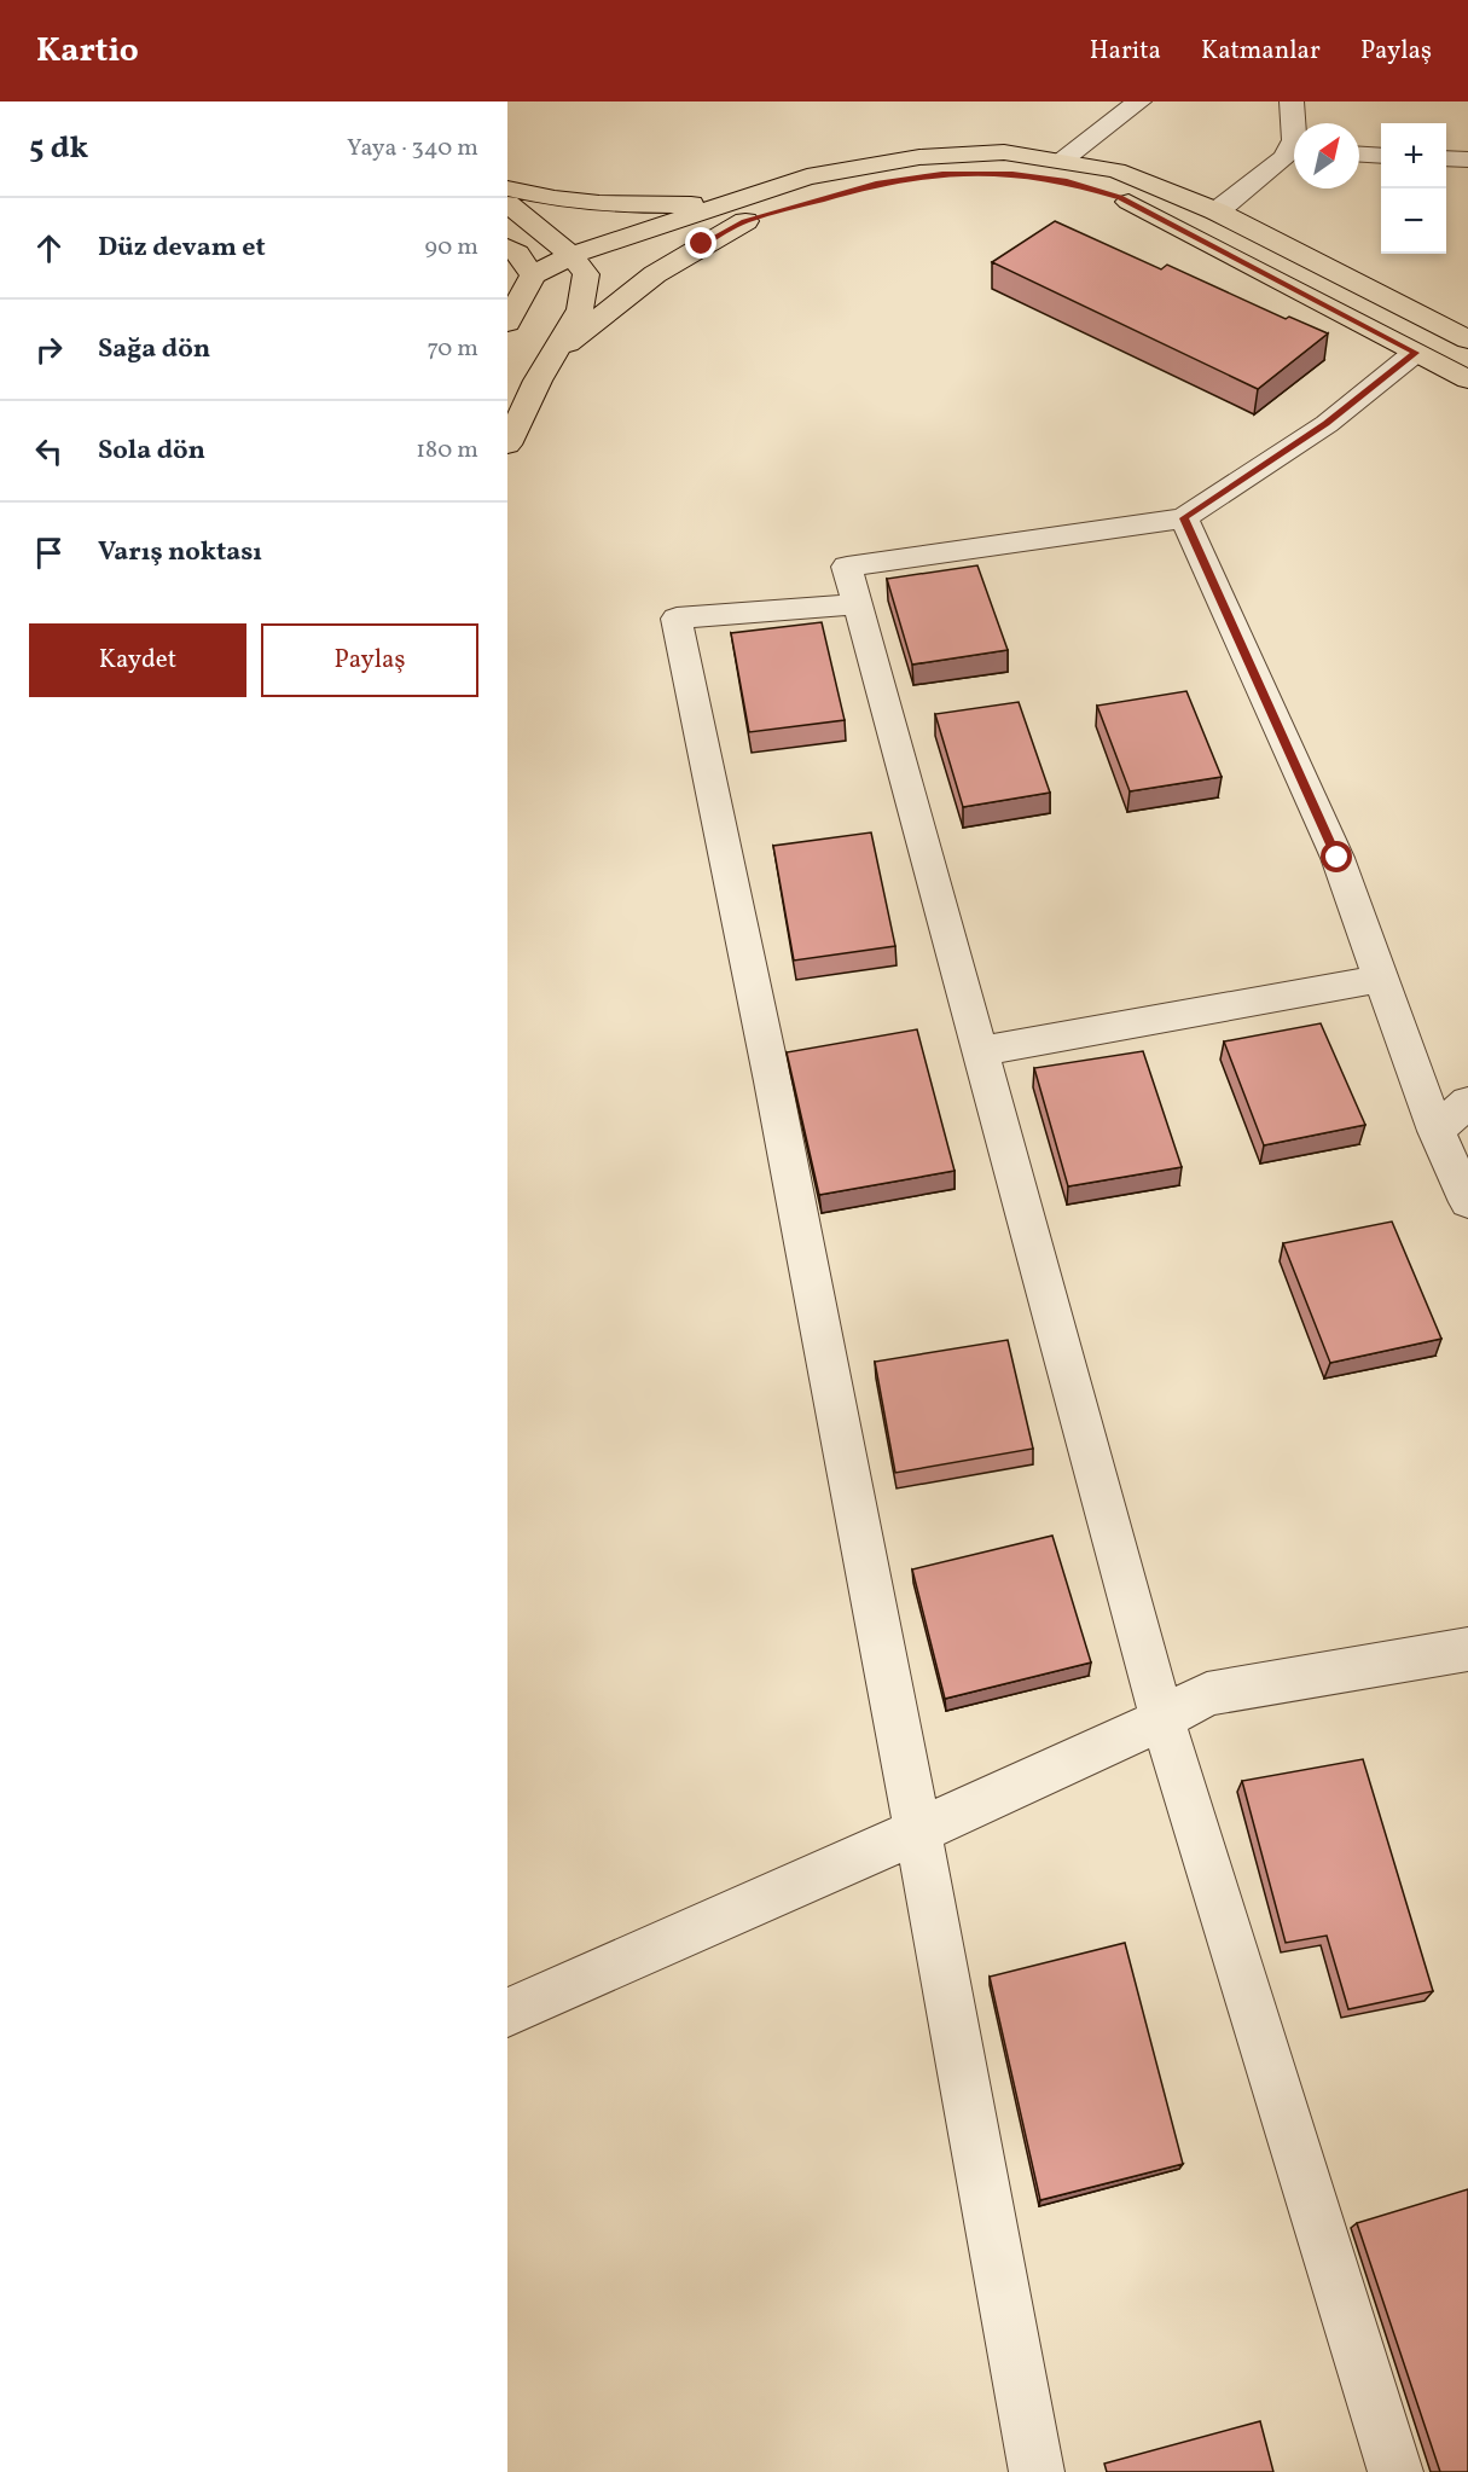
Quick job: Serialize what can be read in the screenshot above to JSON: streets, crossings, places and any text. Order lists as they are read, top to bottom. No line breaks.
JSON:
{"north":"top right","page":{"header":"Kartio","nav":["Harita","Katmanlar","Paylaş"],"heading":["5 dk","Yaya · 340 m"],"map_buttons":["+","−"],"list":[["Düz devam et","90 m"],["Sağa dön","70 m"],["Sola dön","180 m"],"Varış noktası"],"buttons":["Kaydet","Paylaş"]}}
